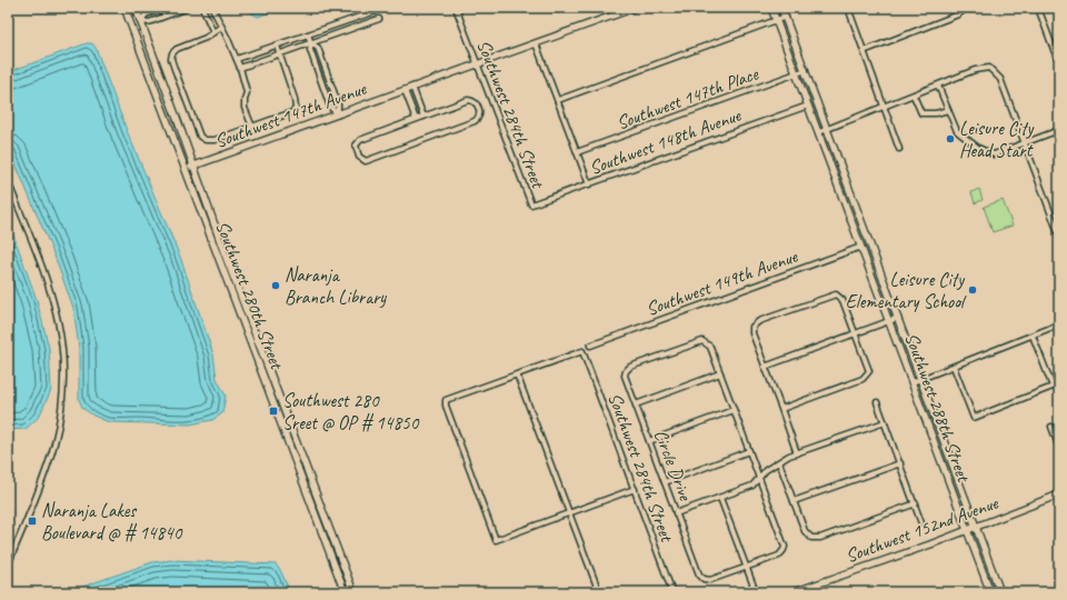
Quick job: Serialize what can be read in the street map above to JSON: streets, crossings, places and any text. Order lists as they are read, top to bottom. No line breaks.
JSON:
{"streets":{"street":["Southwest 147th Place","Southwest 284th Street","Southwest 147th Avenue","Southwest 148th Avenue","Southwest 149th Avenue","Southwest 280th Street","Southwest 288th Street","Circle Drive","Southwest 152nd Avenue"]},"crossings":[["Southwest 147th Place","Southwest 288th Street"],["Southwest 284th Street","Southwest 147th Avenue"],["Southwest 284th Street","Southwest 148th Avenue"],["Southwest 147th Avenue","Southwest 280th Street"],["Southwest 148th Avenue","Southwest 288th Street"],["Southwest 149th Avenue","Southwest 288th Street"],["Southwest 288th Street","Southwest 152nd Avenue"]],"places":{"other":["Leisure City Head Start","Naranja Branch Library","Leisure City Elementary School"],"transit":["Southwest 280 Sreet @ OP # 14850","Naranja Lakes Boulevard @ # 14840"]}}
